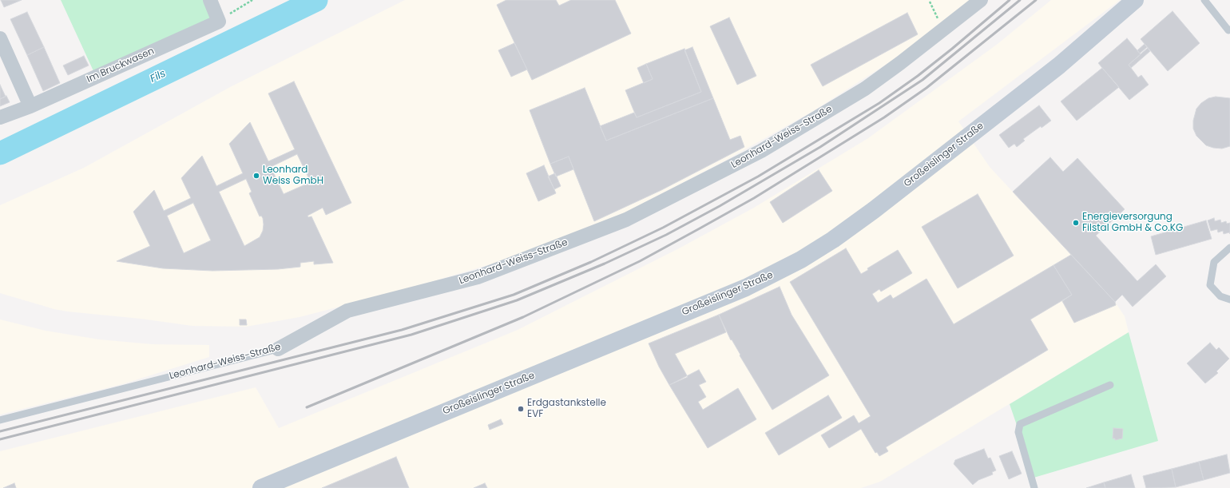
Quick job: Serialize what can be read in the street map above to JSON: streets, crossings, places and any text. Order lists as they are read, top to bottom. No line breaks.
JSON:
{"streets":{"main road":["Großeislinger Straße"],"street":["Im Bruckwasen","Leonhard-Weiss-Straße"]},"water":["Fils"],"places":["Leonhard Weiss GmbH","Energieversorgung Filstal GmbH & Co.KG","Erdgastankstelle EVF"]}
